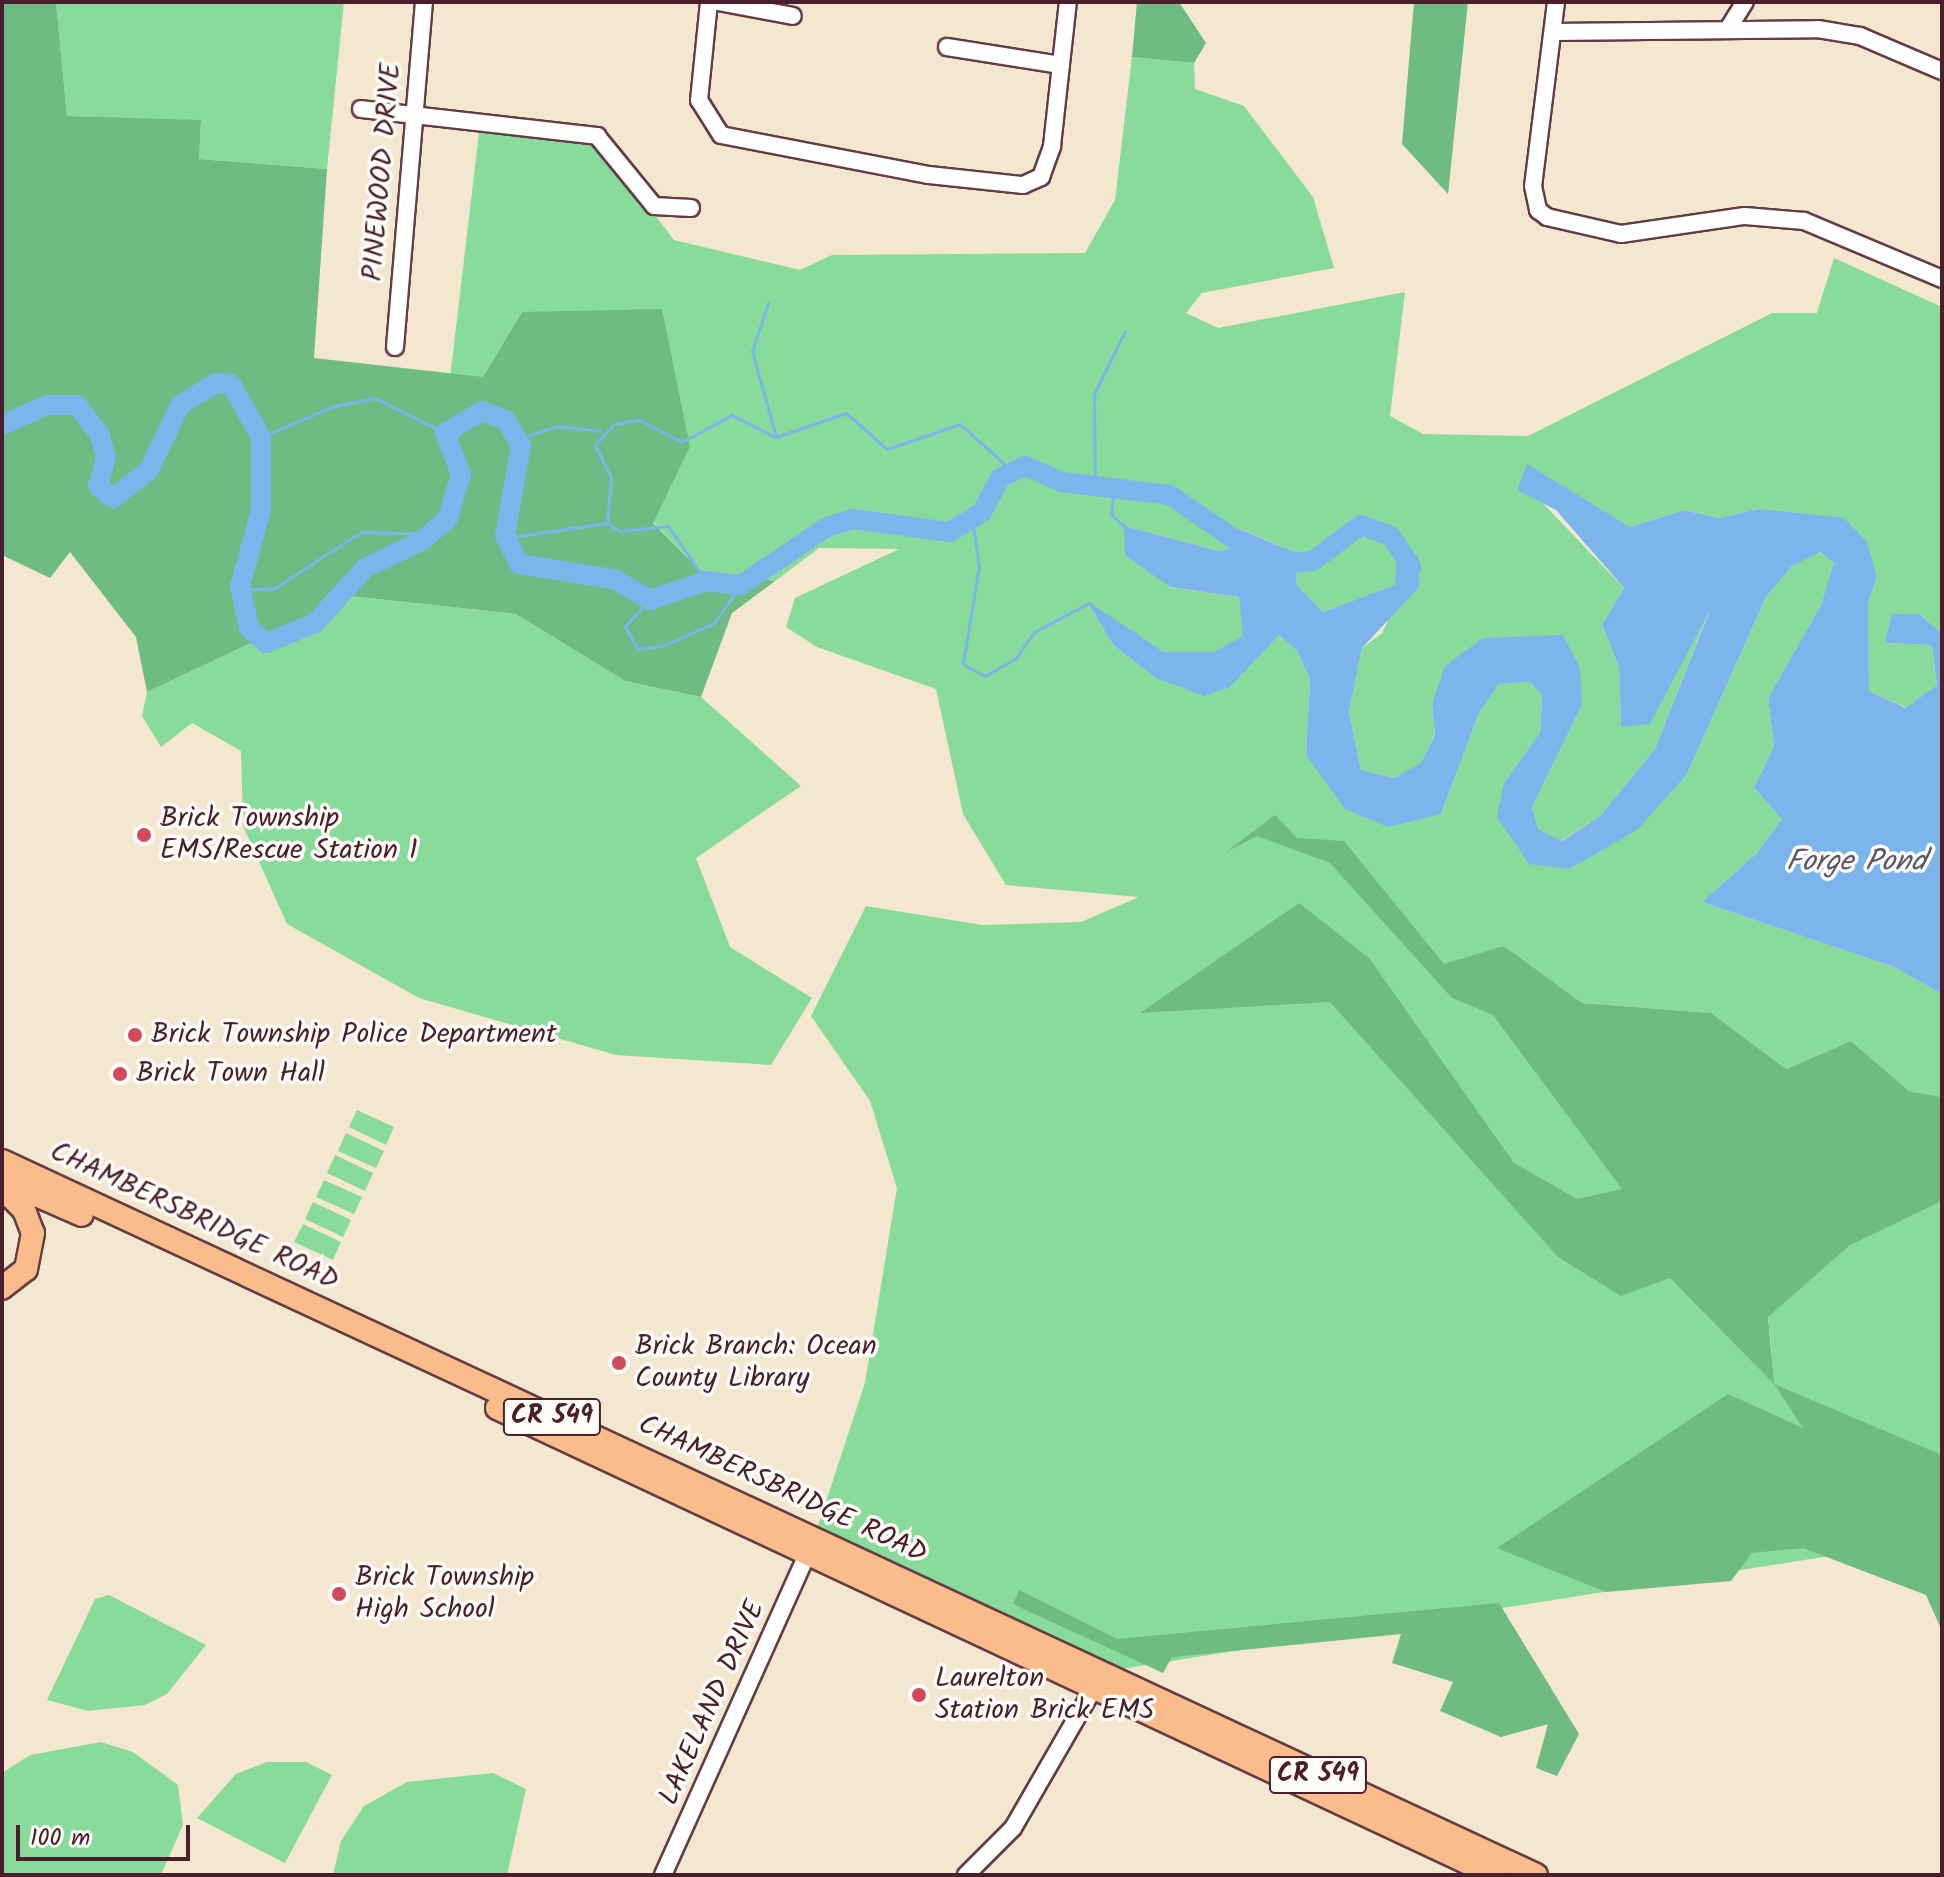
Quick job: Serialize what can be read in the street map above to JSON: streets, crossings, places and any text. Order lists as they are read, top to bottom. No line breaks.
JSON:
{"streets":{"main road":["CHAMBERSBRIDGE ROAD","CR 549"],"street":["PINEWOOD DRIVE","LAKELAND DRIVE"]},"crossings":[["CHAMBERSBRIDGE ROAD","LAKELAND DRIVE"]],"water":["Forge Pond"],"places":["Brick Township EMS/Rescue Station 1","Brick Township Police Department","Brick Town Hall","Brick Branch: Ocean County Library","Brick Township High School","Laurelton Station Brick EMS"],"scale_bar":"100 m"}
